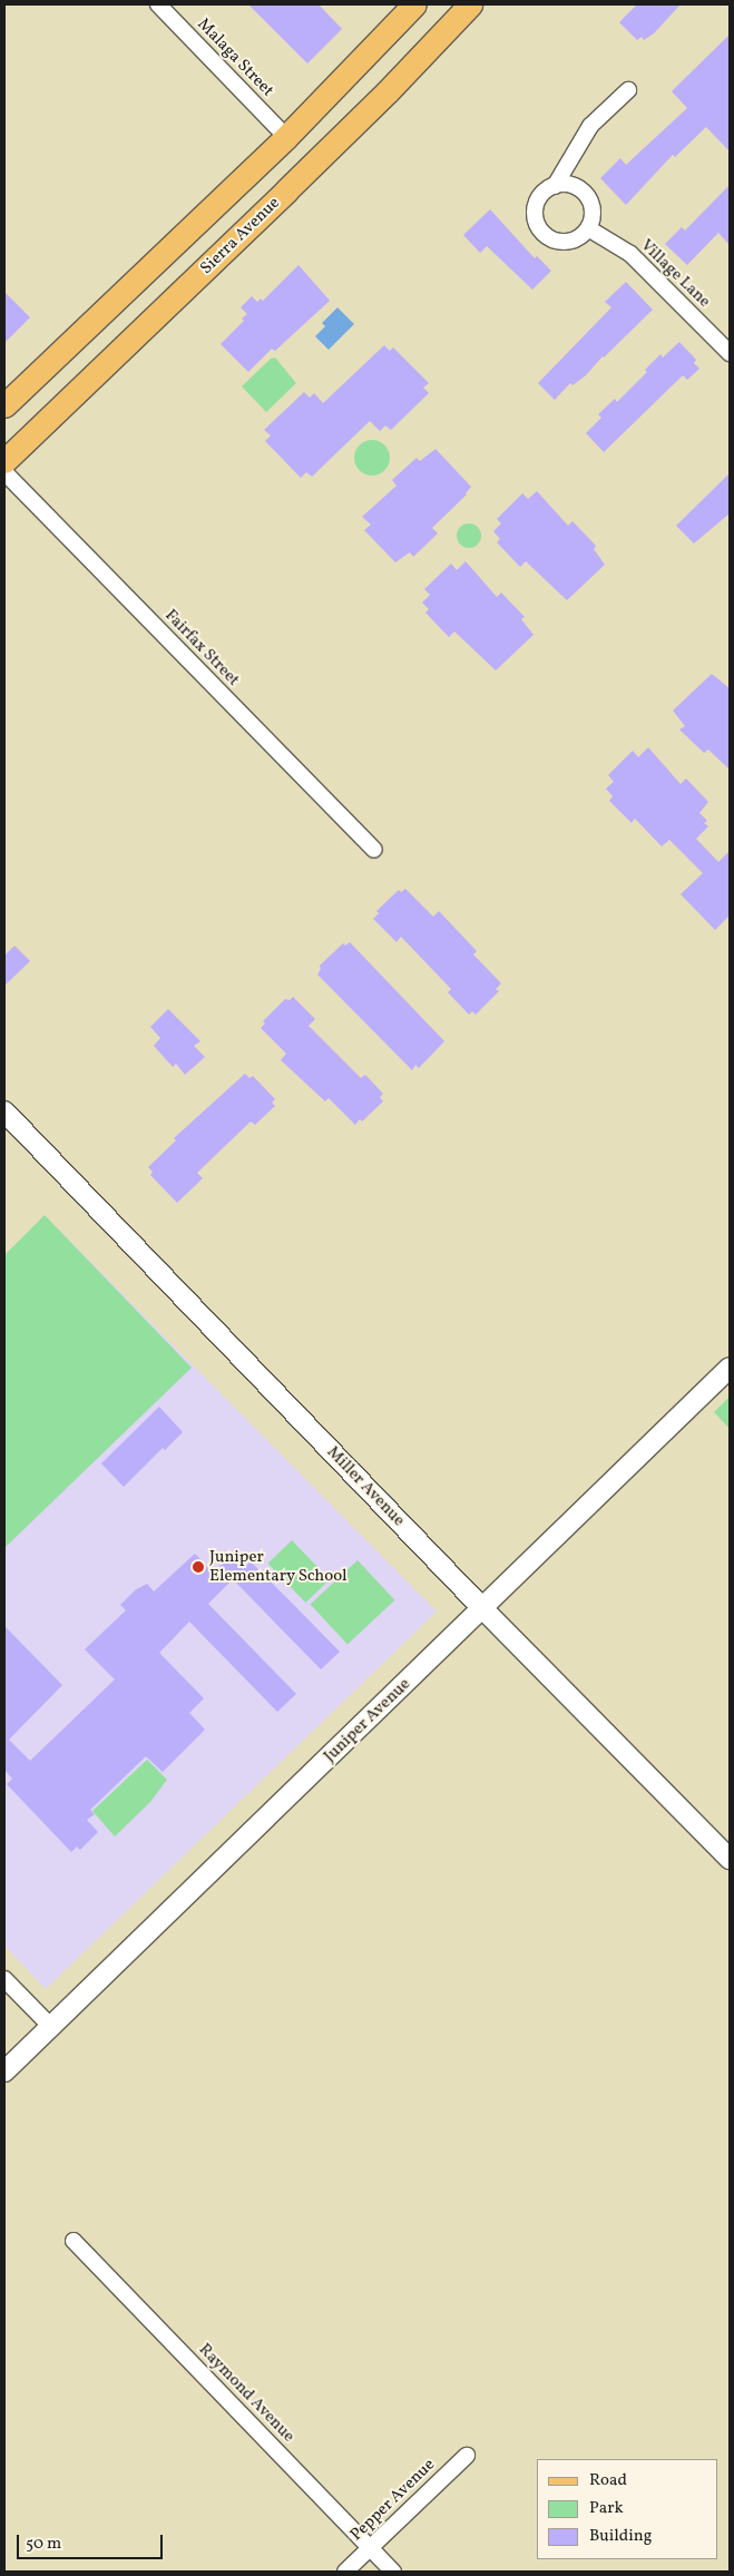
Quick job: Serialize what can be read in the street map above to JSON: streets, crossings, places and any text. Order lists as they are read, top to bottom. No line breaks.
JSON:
{"streets":{"main road":["Sierra Avenue"],"street":["Malaga Street","Village Lane","Fairfax Street","Miller Avenue","Juniper Avenue","Raymond Avenue","Pepper Avenue"]},"crossings":[["Miller Avenue","Juniper Avenue"],["Raymond Avenue","Pepper Avenue"]],"places":["Juniper Elementary School"],"legend":["Road","Park","Building"],"scale_bar":"50 m"}
